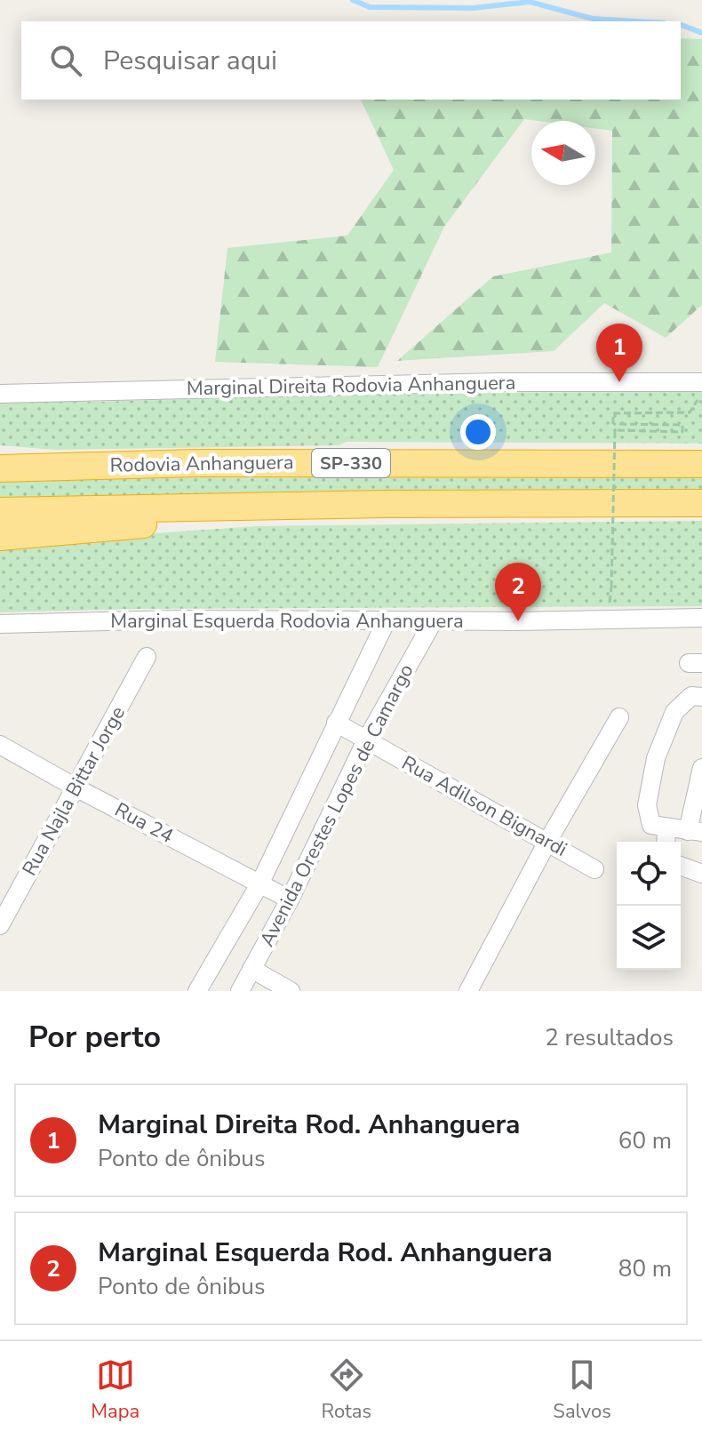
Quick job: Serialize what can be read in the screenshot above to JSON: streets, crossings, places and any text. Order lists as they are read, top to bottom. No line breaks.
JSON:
{"streets":{"highway":["SP-330","Rodovia Anhanguera"],"street":["Marginal Direita Rodovia Anhanguera","Marginal Esquerda Rodovia Anhanguera","Rua Najla Bittar Jorge","Avenida Orestes Lopes de Camargo","Rua Adilson Bignardi","Rua 24"]},"crossings":[["Marginal Esquerda Rodovia Anhanguera","Avenida Orestes Lopes de Camargo"],["Rua Najla Bittar Jorge","Rua 24"],["Avenida Orestes Lopes de Camargo","Rua Adilson Bignardi"],["Avenida Orestes Lopes de Camargo","Rua 24"]],"north":"left","page":{"search":"Pesquisar aqui","pins":["1","2"],"heading":["Por perto","2 resultados"],"list":[{"mark":"1","name":"Marginal Direita Rod. Anhanguera","note":"Ponto de ônibus","value":"60 m"},{"mark":"2","name":"Marginal Esquerda Rod. Anhanguera","note":"Ponto de ônibus","value":"80 m"}],"nav":["Mapa","Rotas","Salvos"]}}
